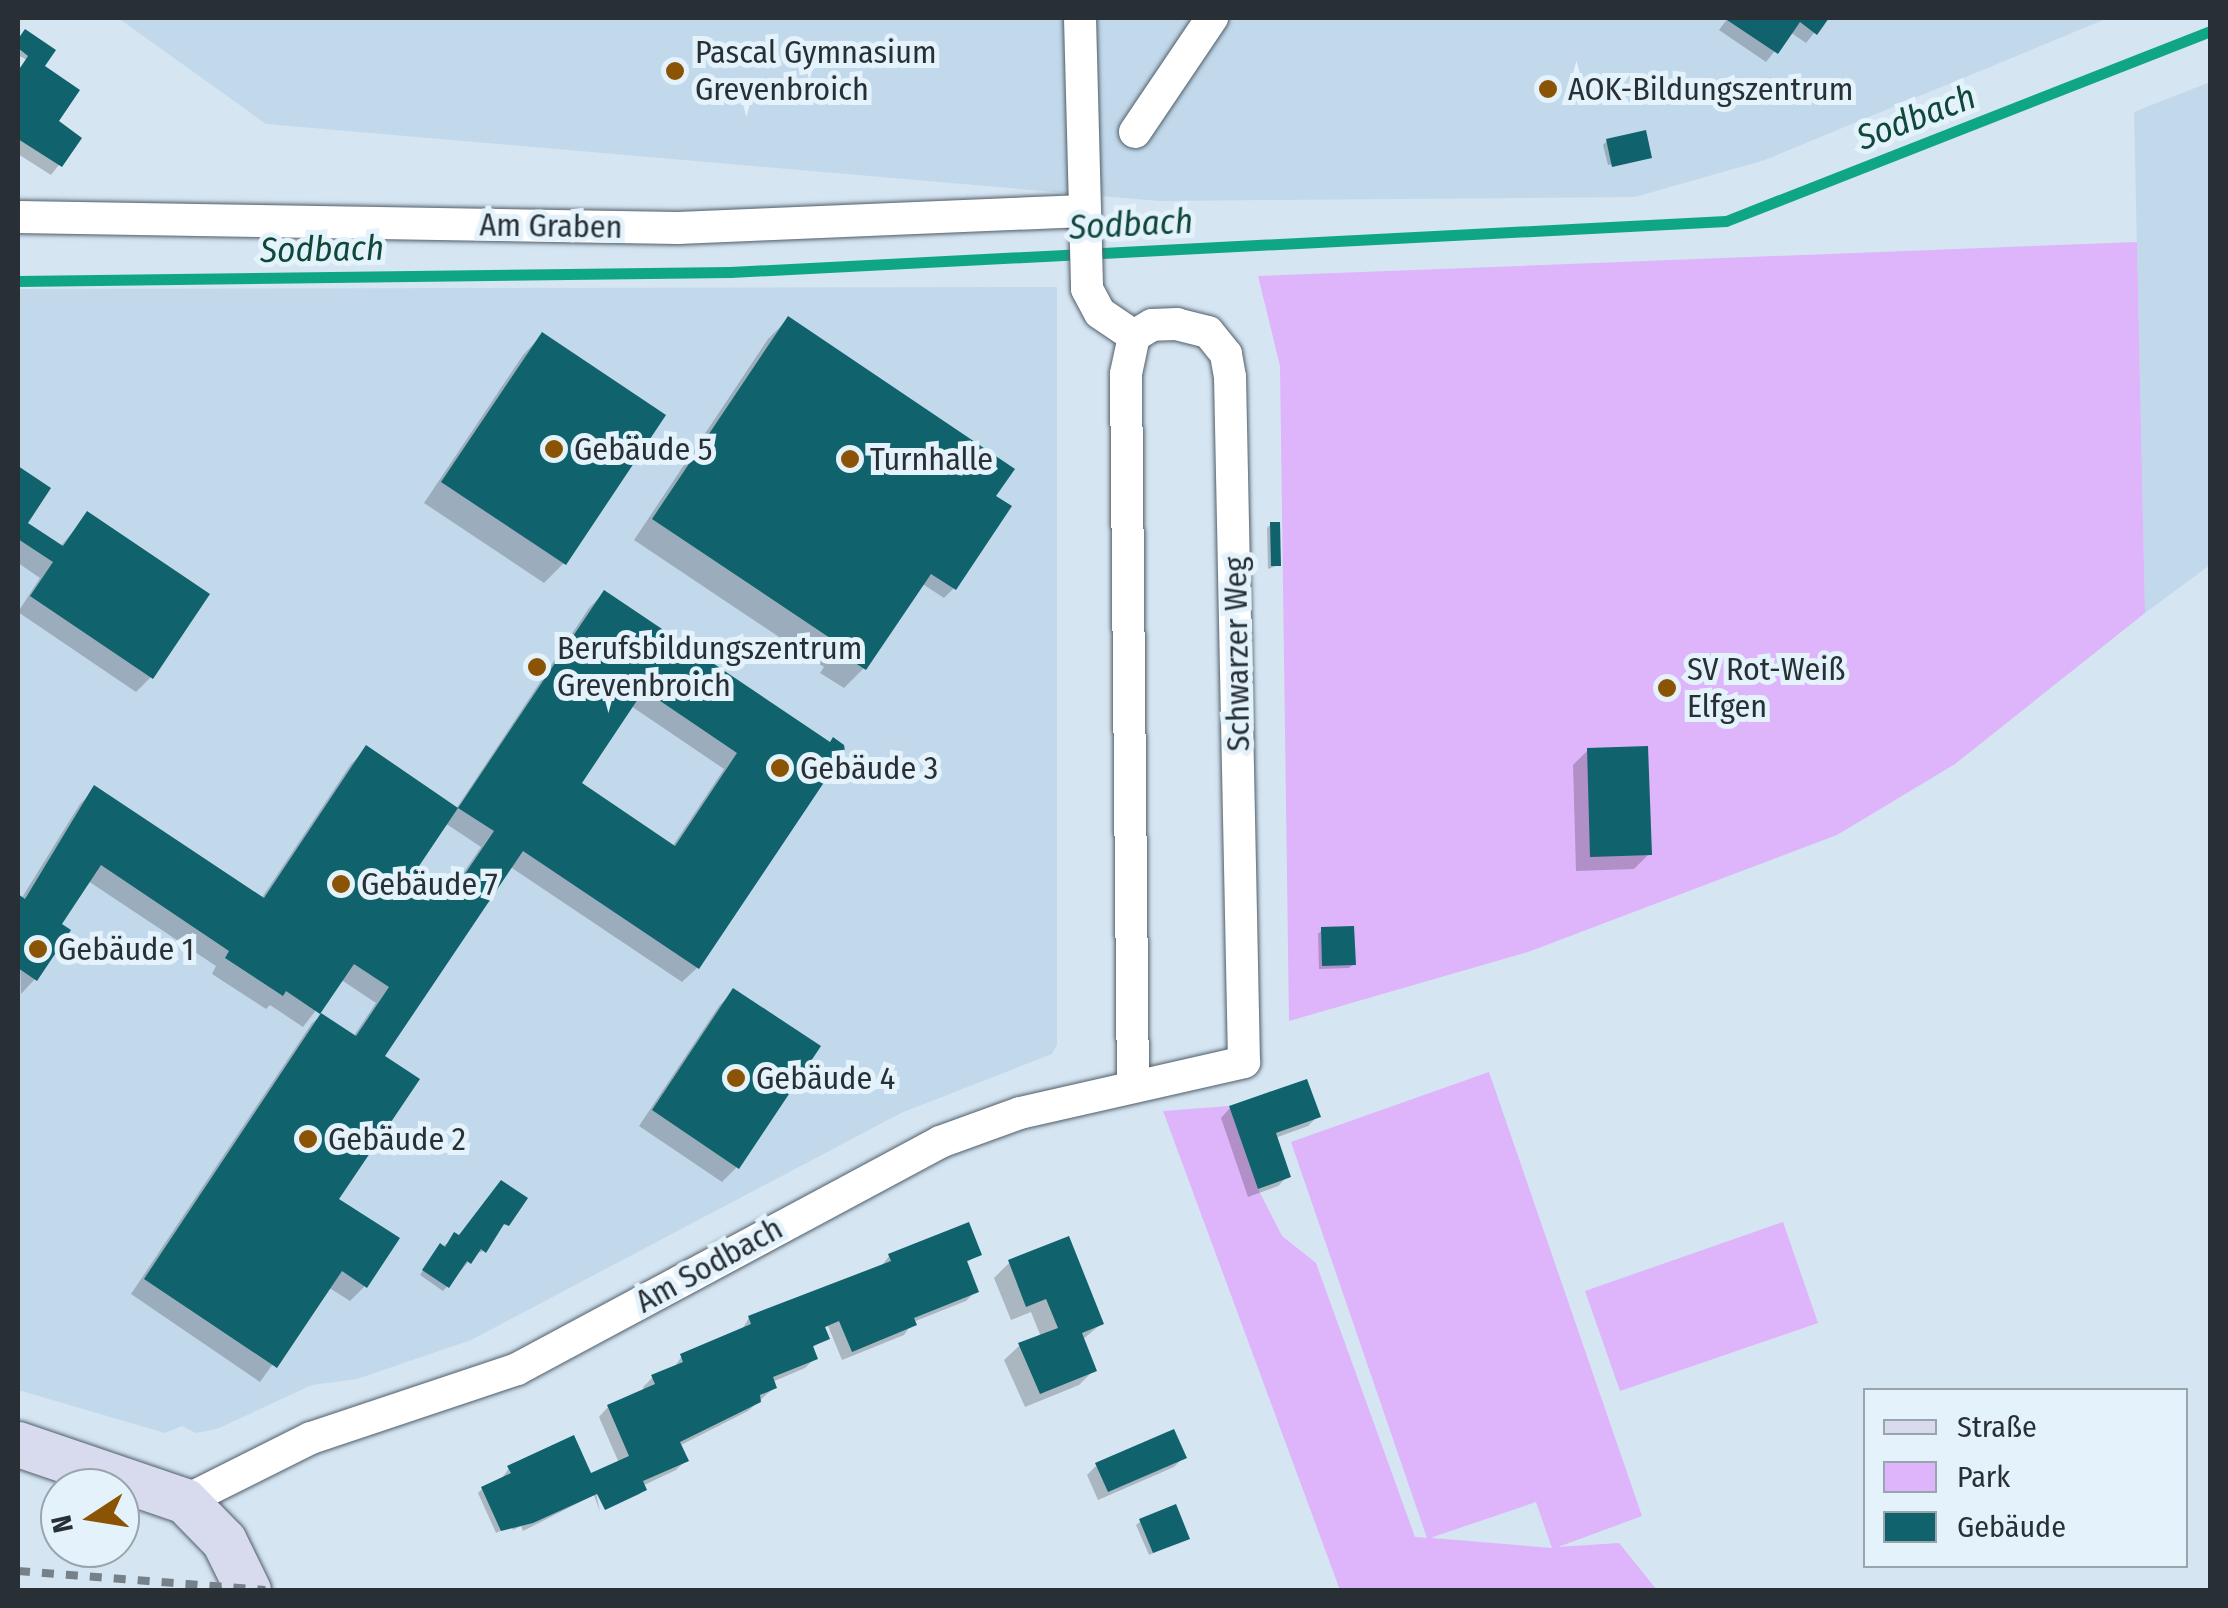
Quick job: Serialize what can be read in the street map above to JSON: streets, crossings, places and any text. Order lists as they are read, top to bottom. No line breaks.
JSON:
{"streets":{"street":["Am Graben","Schwarzer Weg","Am Sodbach"]},"crossings":[["Schwarzer Weg","Am Sodbach"]],"water":["Sodbach"],"places":["Pascal Gymnasium Grevenbroich","AOK-Bildungszentrum","Gebäude 5","Turnhalle","Berufsbildungszentrum Grevenbroich","SV Rot-Weiß Elfgen","Gebäude 3","Gebäude 7","Gebäude 1","Gebäude 4","Gebäude 2"],"legend":["Straße","Park","Gebäude"],"north":"left"}
